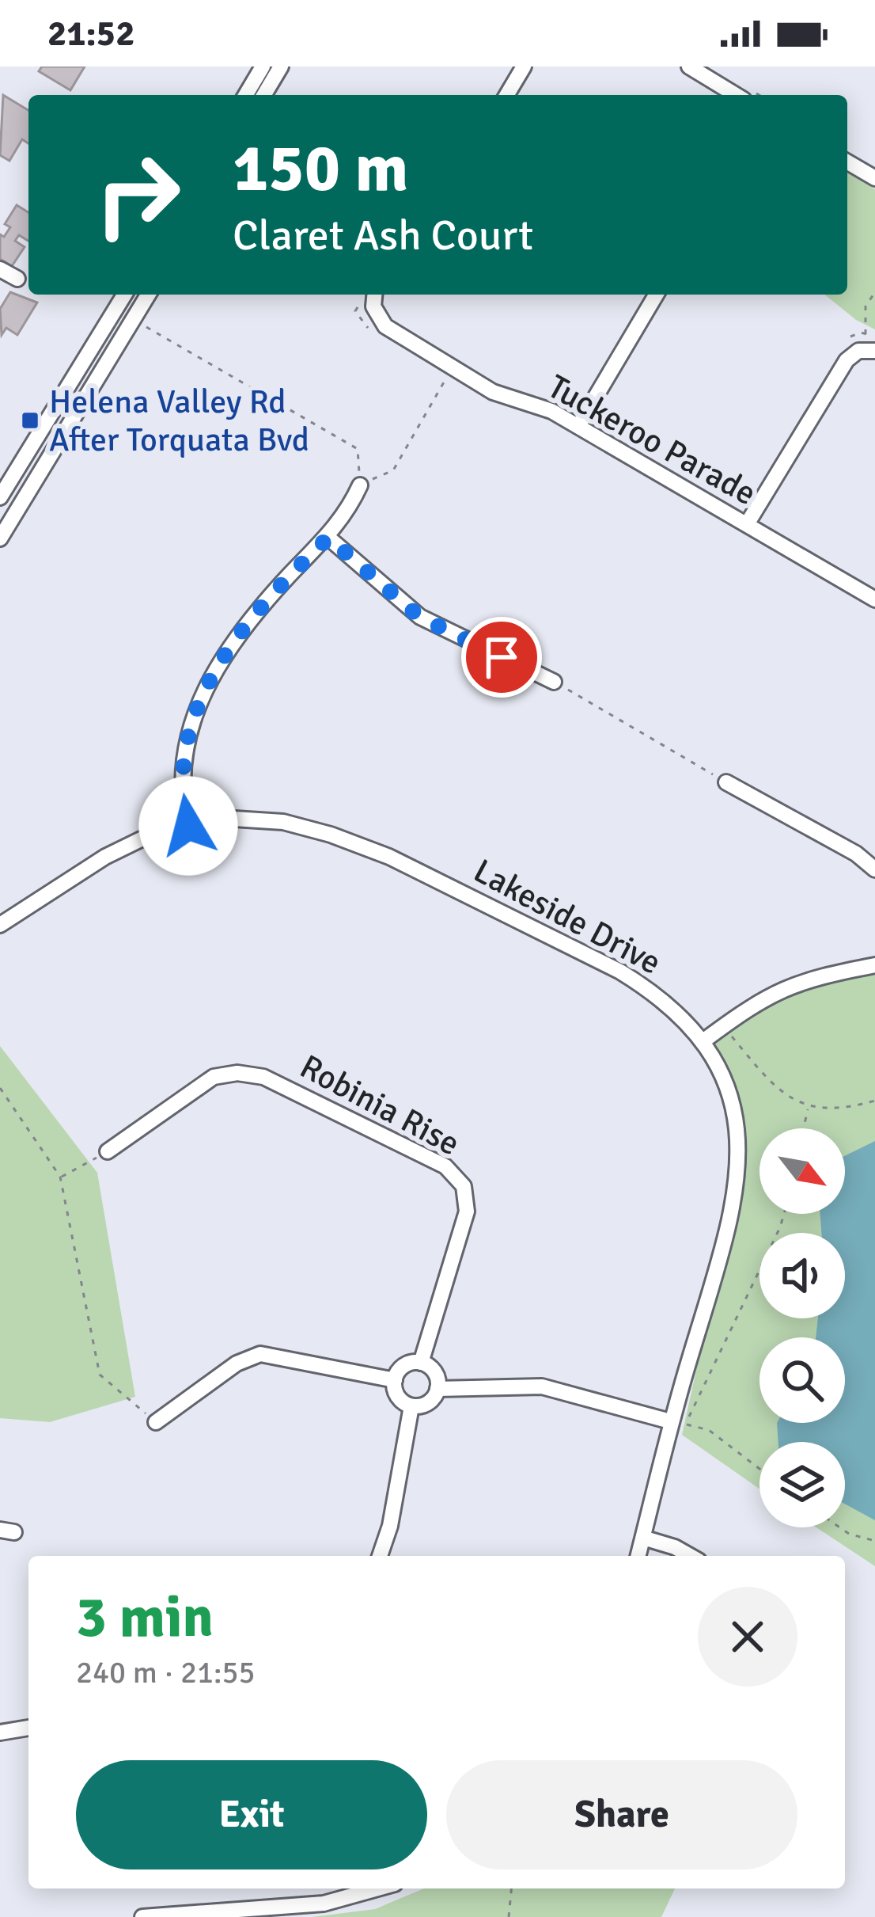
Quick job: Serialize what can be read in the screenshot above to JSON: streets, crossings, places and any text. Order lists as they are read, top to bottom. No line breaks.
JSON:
{"streets":{"street":["Tuckeroo Parade","Lakeside Drive","Robinia Rise"]},"places":{"transit":["Helena Valley Rd After Torquata Bvd"]},"north":"bottom right","page":{"status":"21:52","turn":["150 m","Claret Ash Court"],"heading":["3 min","240 m · 21:55"],"buttons":["Exit","Share"]}}
